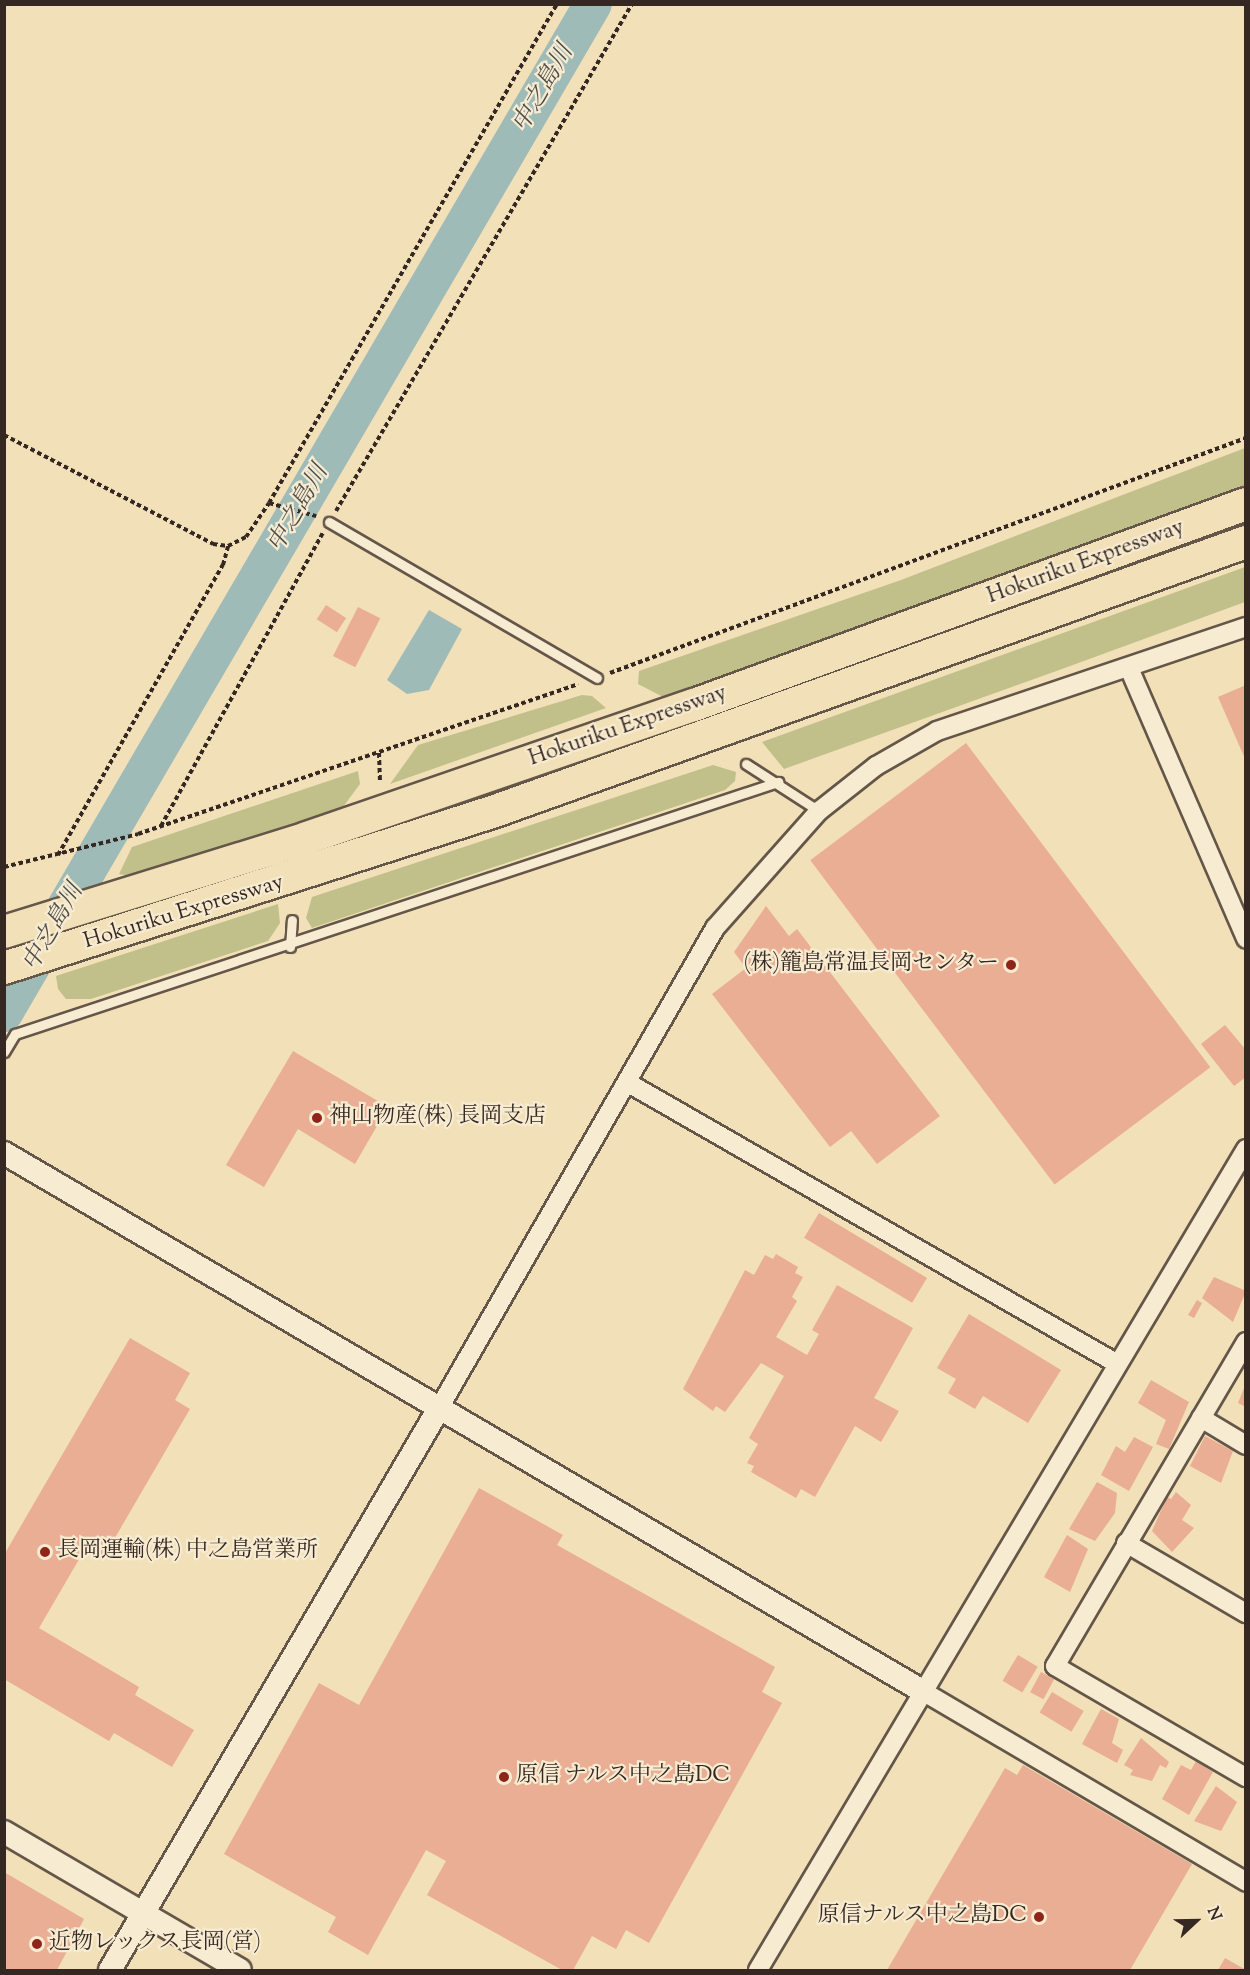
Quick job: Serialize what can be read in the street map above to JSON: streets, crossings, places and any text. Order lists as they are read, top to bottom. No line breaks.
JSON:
{"streets":{"highway":["Hokuriku Expressway"]},"water":["中之島川"],"places":["(株)籠島常温長岡センター","神山物産(株) 長岡支店","長岡運輸(株) 中之島営業所","原信 ナルス中之島DC","原信ナルス中之島DC","近物レックス長岡(営)"],"north":"right"}
